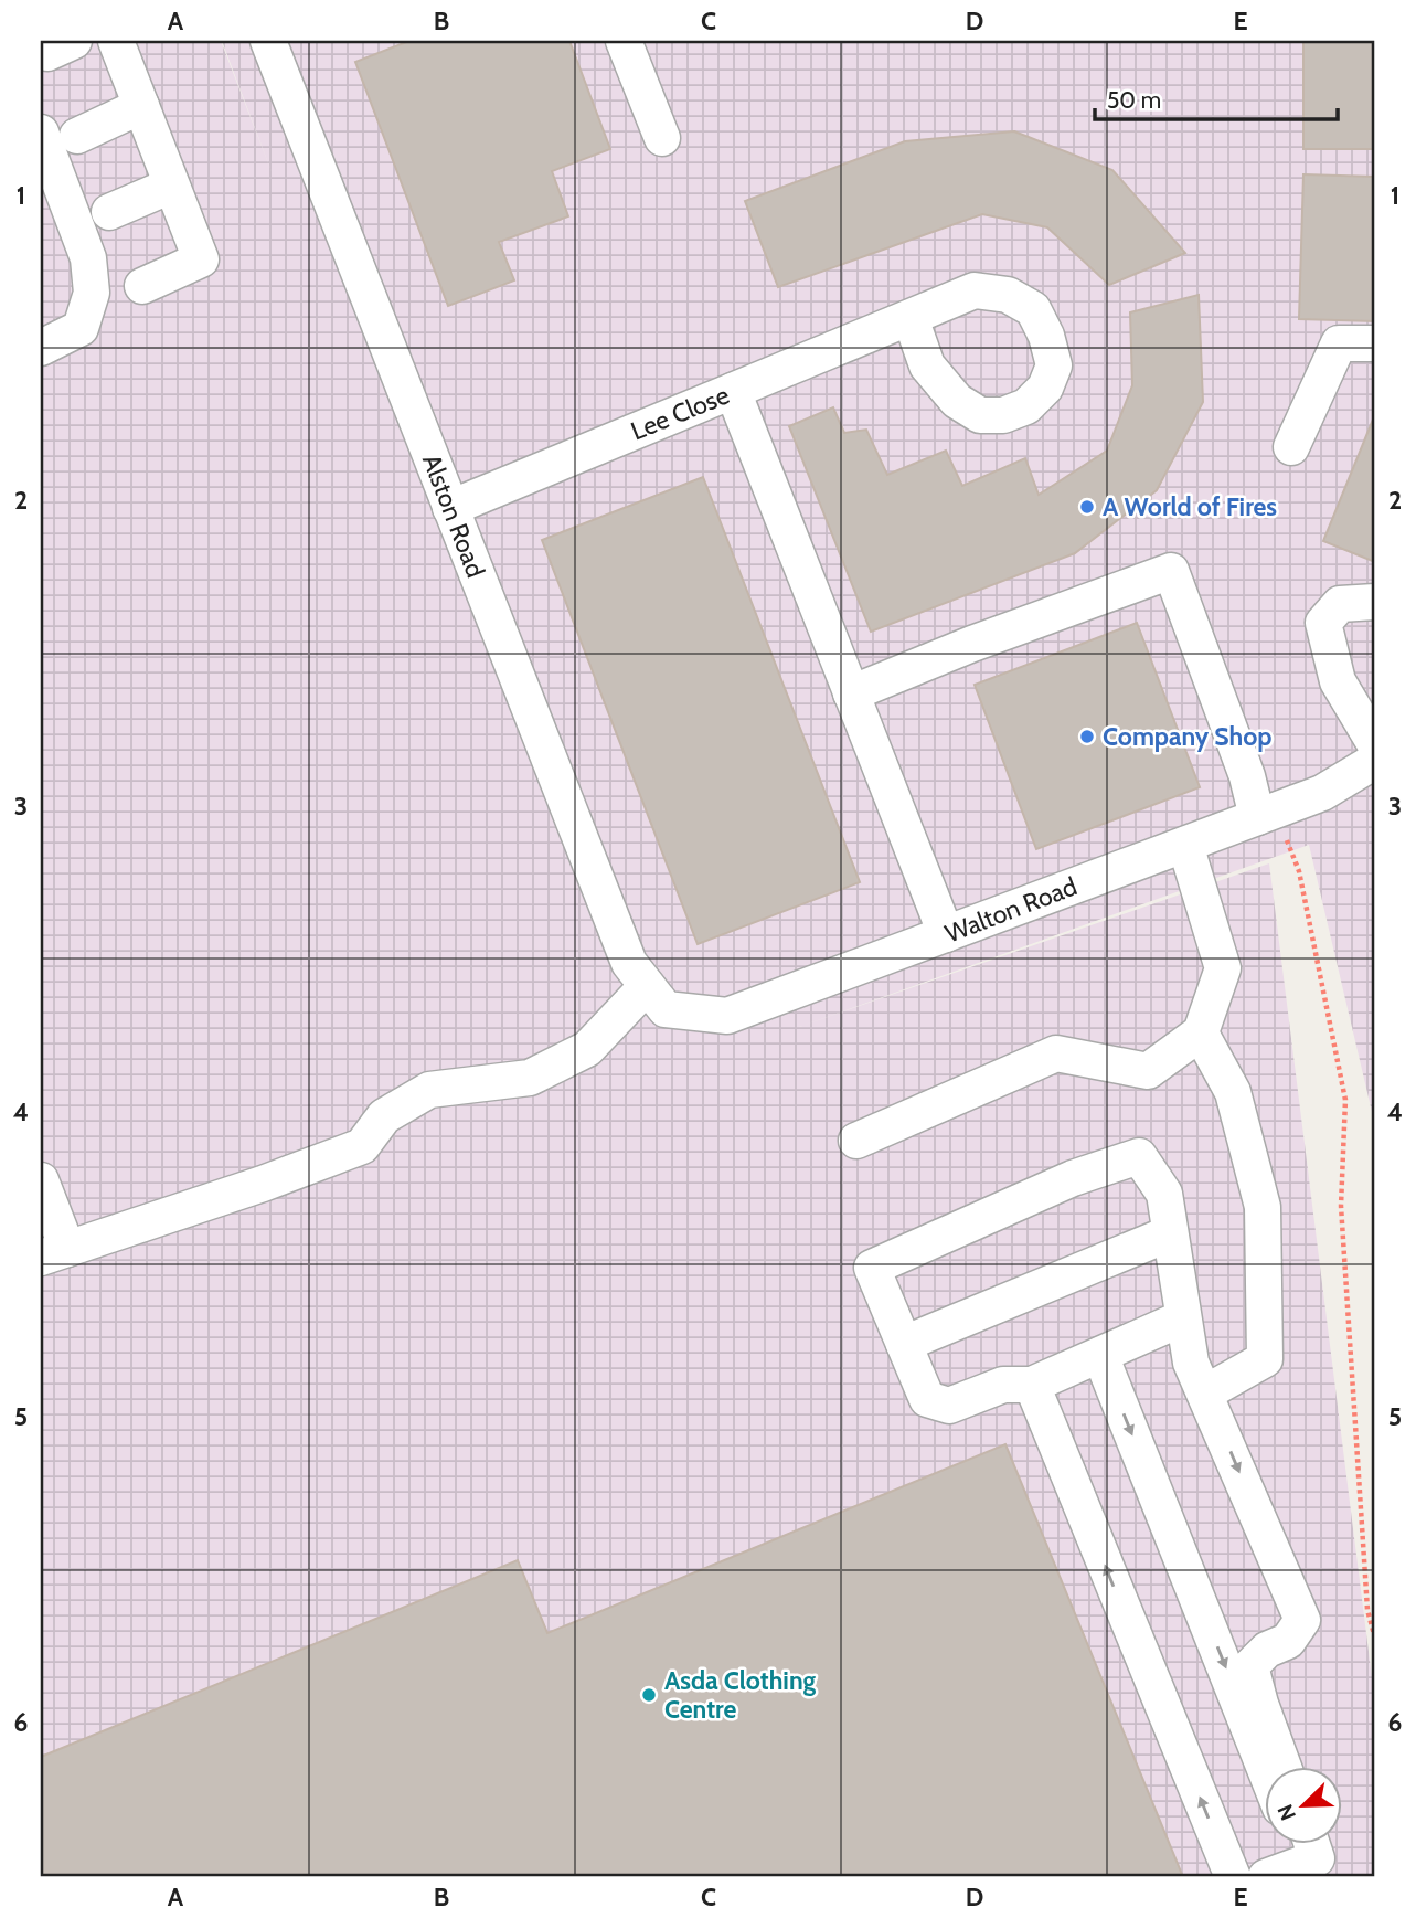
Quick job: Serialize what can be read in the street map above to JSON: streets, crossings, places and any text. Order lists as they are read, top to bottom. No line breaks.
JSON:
{"streets":{"street":["Lee Close","Alston Road","Walton Road"]},"crossings":[["Lee Close","Alston Road"],["Alston Road","Walton Road"]],"places":["A World of Fires","Company Shop","Asda Clothing Centre"],"scale_bar":"50 m","north":"bottom left","grid":{"columns":["A","B","C","D","E"],"rows":["1","2","3","4","5","6"]}}
